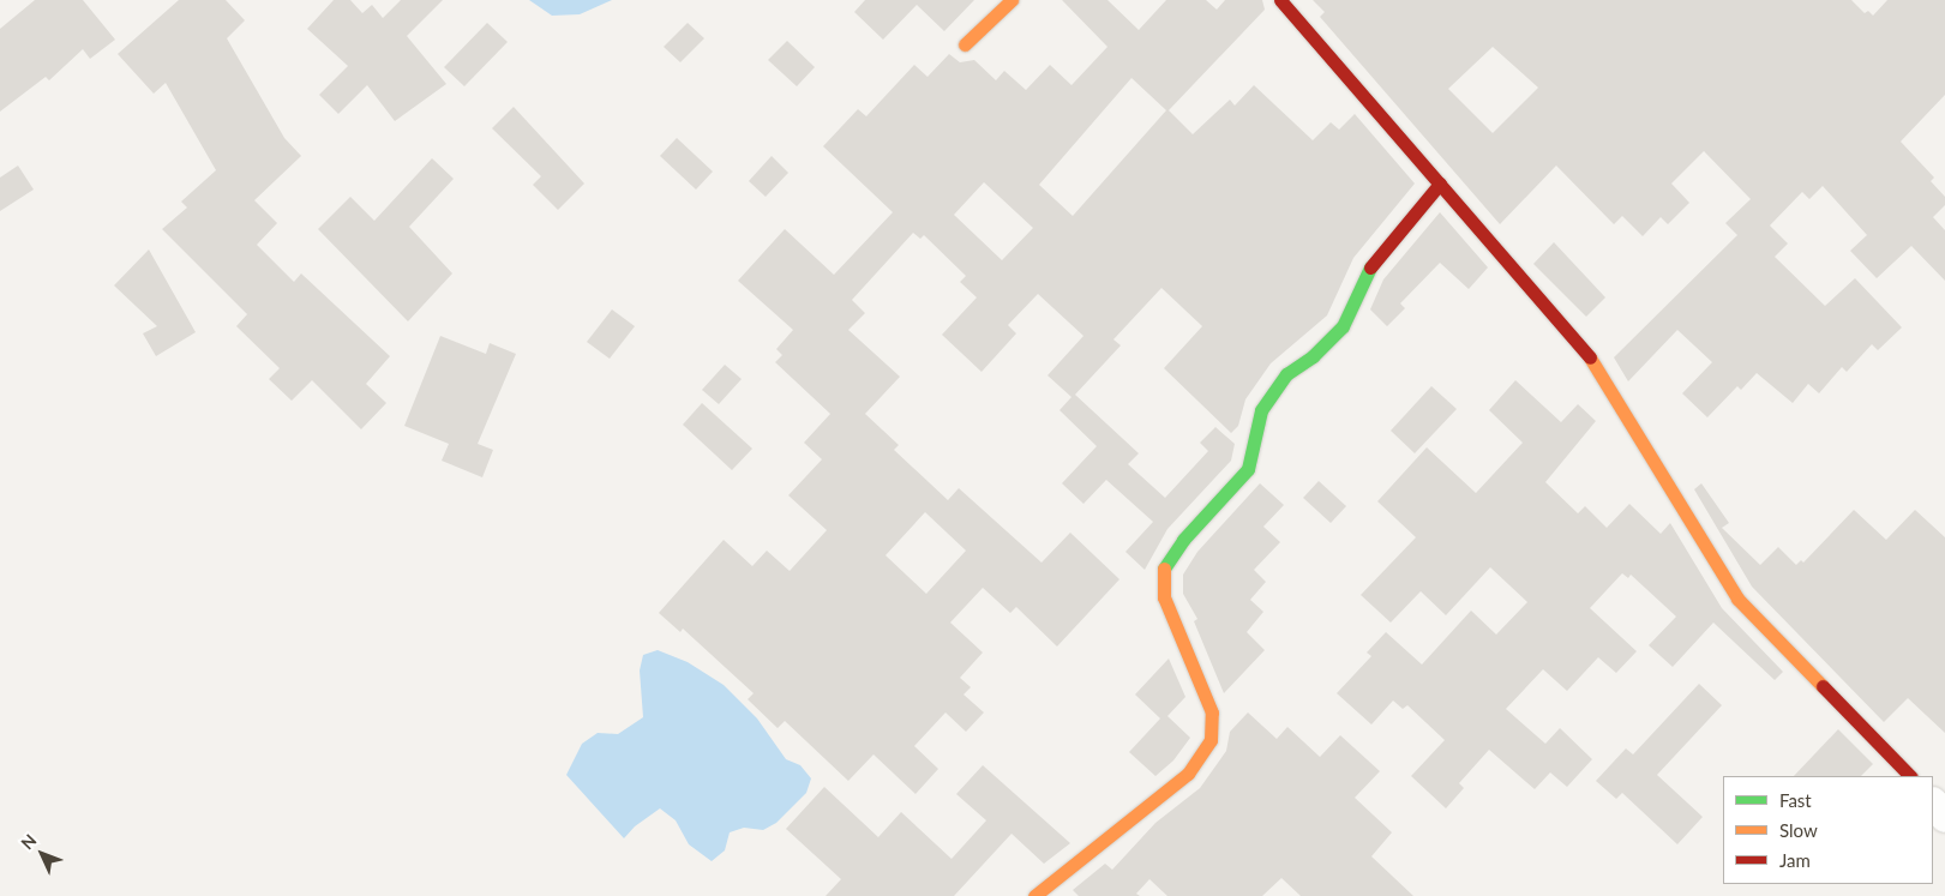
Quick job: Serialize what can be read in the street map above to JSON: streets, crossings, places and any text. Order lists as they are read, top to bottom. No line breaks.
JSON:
{"legend":["Fast","Slow","Jam"],"north":"top left"}
